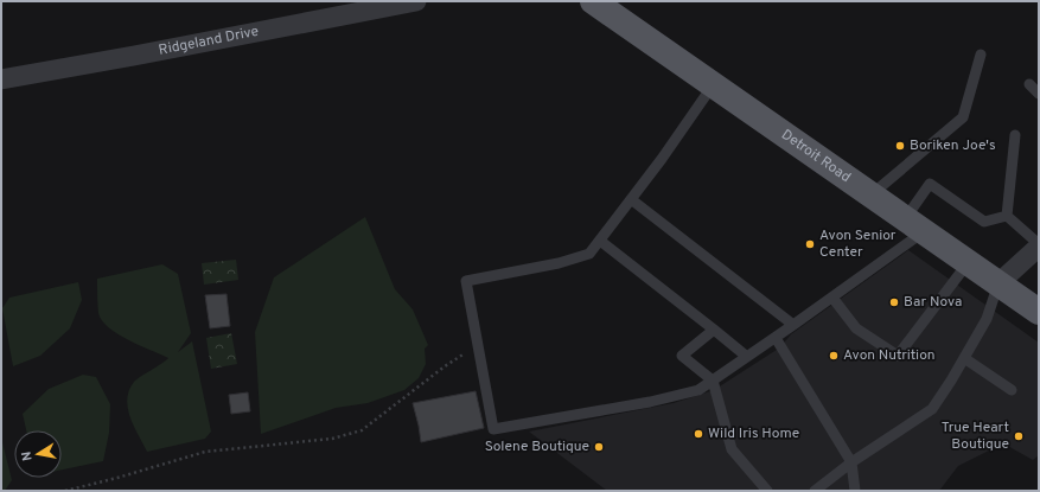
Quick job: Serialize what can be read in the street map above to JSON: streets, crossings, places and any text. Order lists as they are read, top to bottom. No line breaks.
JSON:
{"streets":{"main road":["Detroit Road"],"street":["Ridgeland Drive"]},"places":["Boriken Joe's","Avon Senior Center","Bar Nova","Avon Nutrition","Wild Iris Home","True Heart Boutique","Solene Boutique"],"north":"left"}
